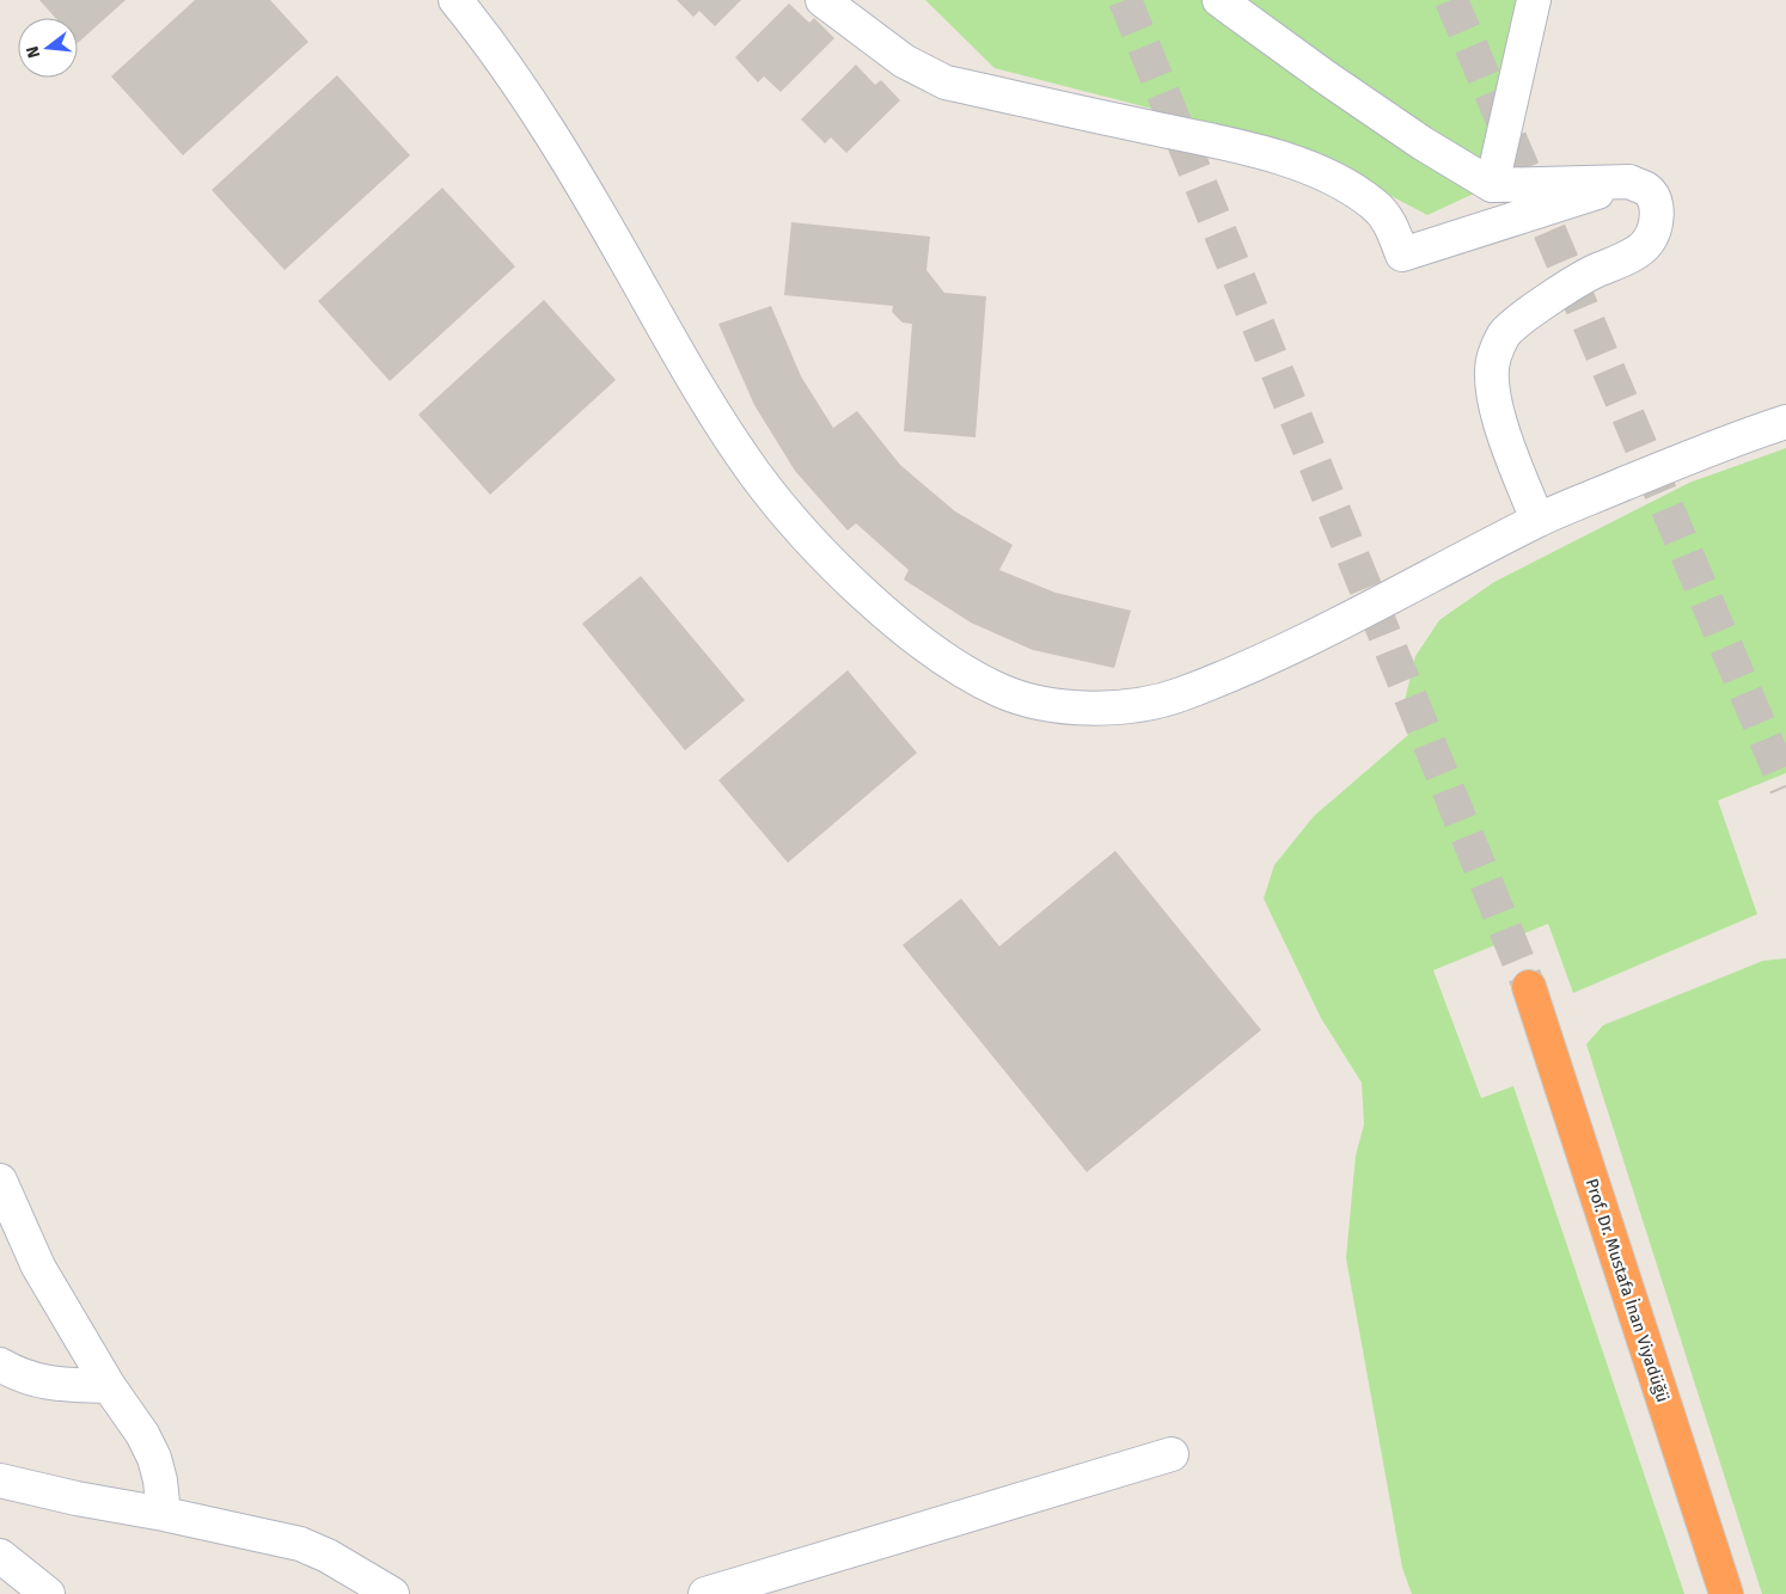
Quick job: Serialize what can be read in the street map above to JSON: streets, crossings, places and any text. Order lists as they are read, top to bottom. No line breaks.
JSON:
{"streets":{"highway":["Prof. Dr. Mustafa İnan Viyadüğü"]},"north":"left"}
